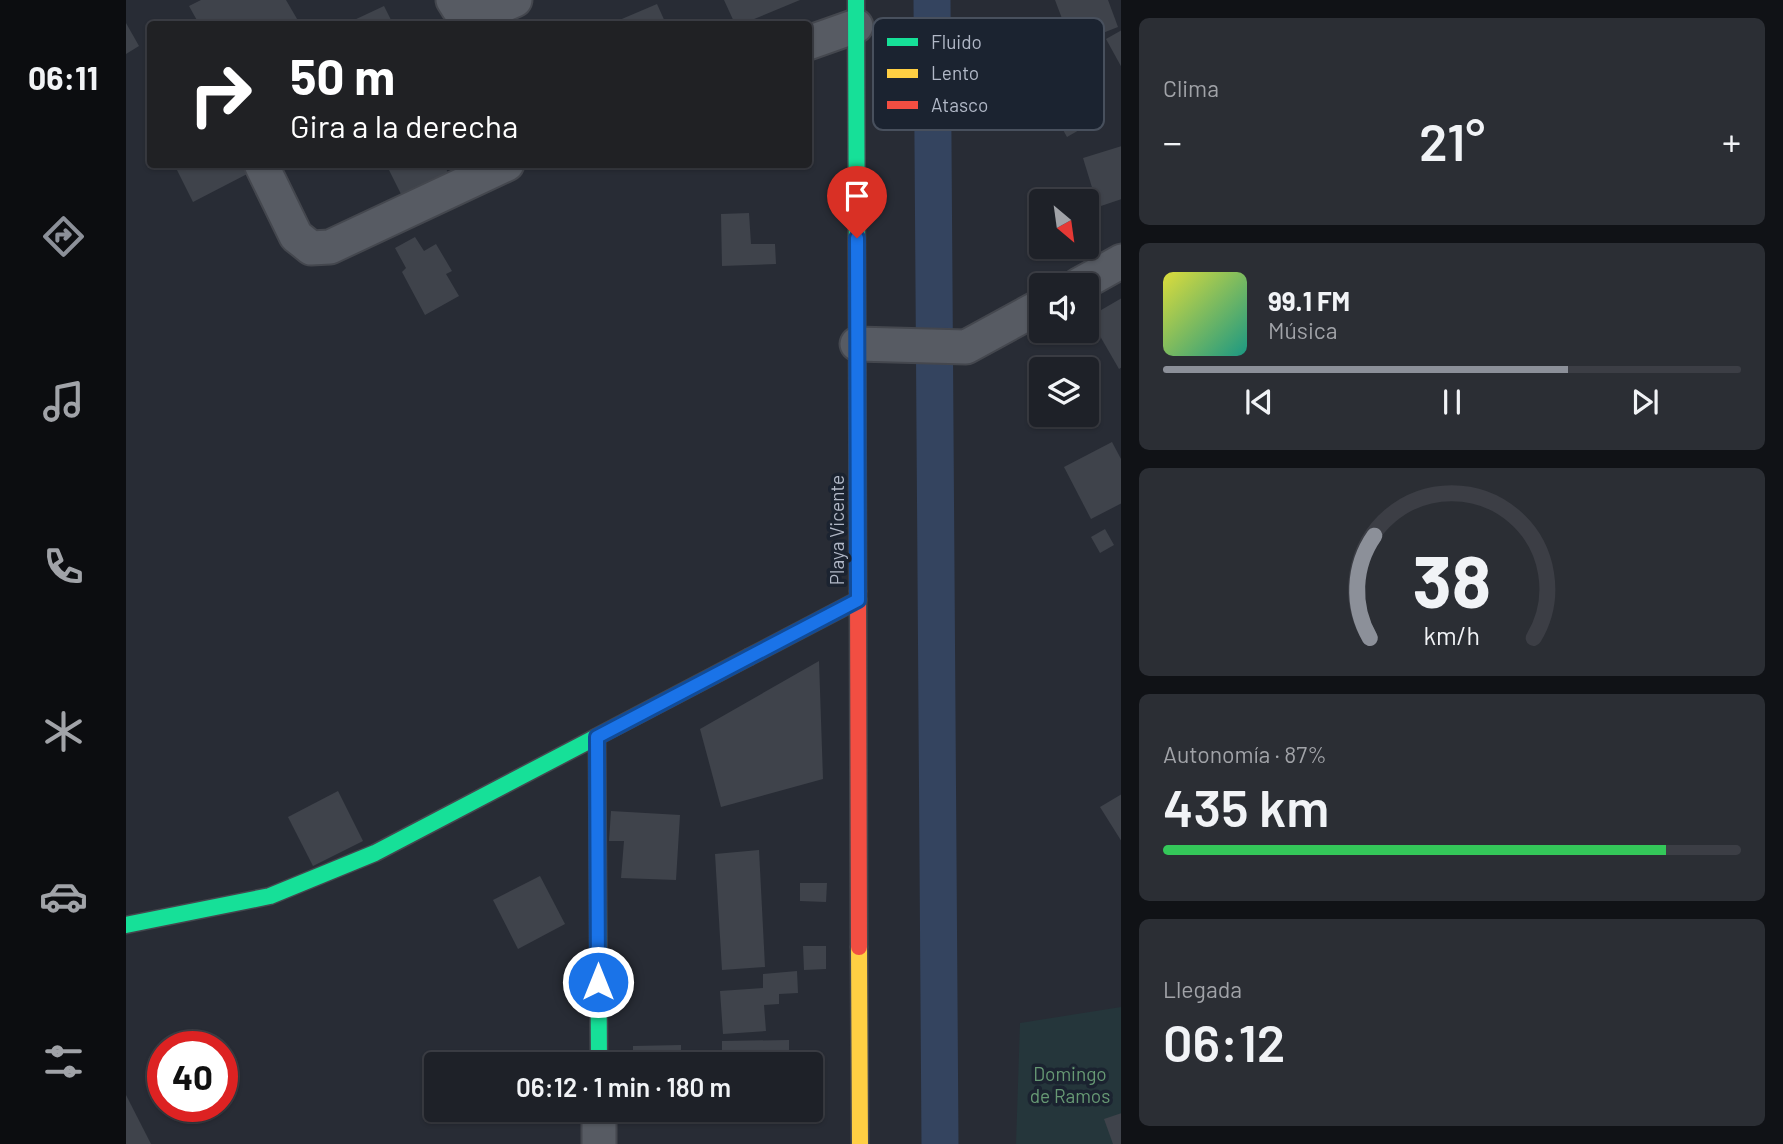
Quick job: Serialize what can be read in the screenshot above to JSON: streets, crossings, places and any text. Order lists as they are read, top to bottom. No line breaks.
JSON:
{"streets":{"street":["Playa Vicente"]},"parks":["Domingo de Ramos"],"legend":["Fluido","Lento","Atasco"],"north":"bottom right","page":{"tabs":"06:11","tile":["Clima",["Autonomía · 87%","435 km"],["Llegada","06:12"]],"turn":["50 m","Gira a la derecha"],"heat":["−","21°","+"],"song":["99.1 FM","Música"],"limit":"40","trip":"06:12 · 1 min · 180 m","gauge":["38","km/h"]}}
